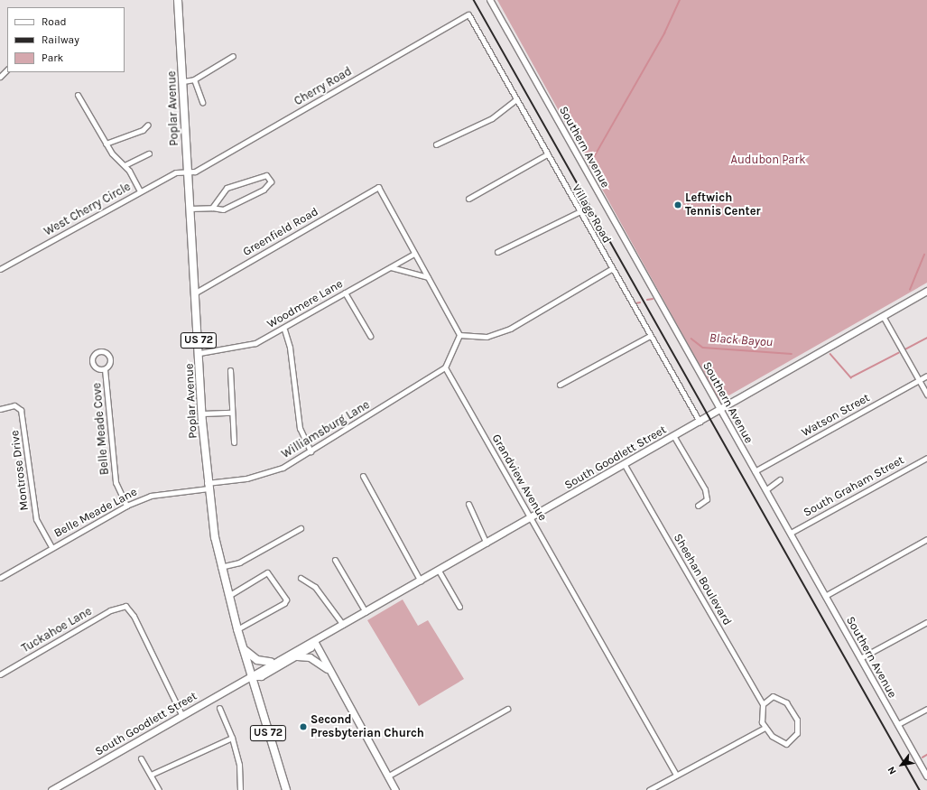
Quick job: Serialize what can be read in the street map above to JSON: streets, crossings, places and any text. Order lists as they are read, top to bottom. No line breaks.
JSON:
{"streets":{"main road":["Poplar Avenue","US 72","South Goodlett Street"],"street":["Cherry Road","Southern Avenue","West Cherry Circle","Village Road","Greenfield Road","Woodmere Lane","Watson Street","Belle Meade Cove","Williamsburg Lane","Montrose Drive","Grandview Avenue","South Graham Street","Belle Meade Lane","Sheehan Boulevard","Tuckahoe Lane"]},"crossings":[["Cherry Road","Poplar Avenue"],["Cherry Road","West Cherry Circle"],["Cherry Road","Village Road"],["Poplar Avenue","West Cherry Circle"],["Poplar Avenue","Greenfield Road"],["Poplar Avenue","Woodmere Lane"],["Poplar Avenue","Williamsburg Lane"],["Poplar Avenue","South Goodlett Street"],["Poplar Avenue","Belle Meade Lane"],["Southern Avenue","Watson Street"],["Southern Avenue","South Goodlett Street"],["Southern Avenue","South Graham Street"],["Village Road","South Goodlett Street"],["Greenfield Road","Woodmere Lane"],["Belle Meade Cove","Belle Meade Lane"],["Williamsburg Lane","Grandview Avenue"],["Williamsburg Lane","Belle Meade Lane"],["South Goodlett Street","Grandview Avenue"],["South Goodlett Street","Sheehan Boulevard"],["South Goodlett Street","Tuckahoe Lane"],["Montrose Drive","Belle Meade Lane"]],"water":["Black Bayou"],"parks":["Audubon Park"],"places":["Leftwich Tennis Center","Second Presbyterian Church"],"legend":["Road","Railway","Park"],"north":"bottom left"}
